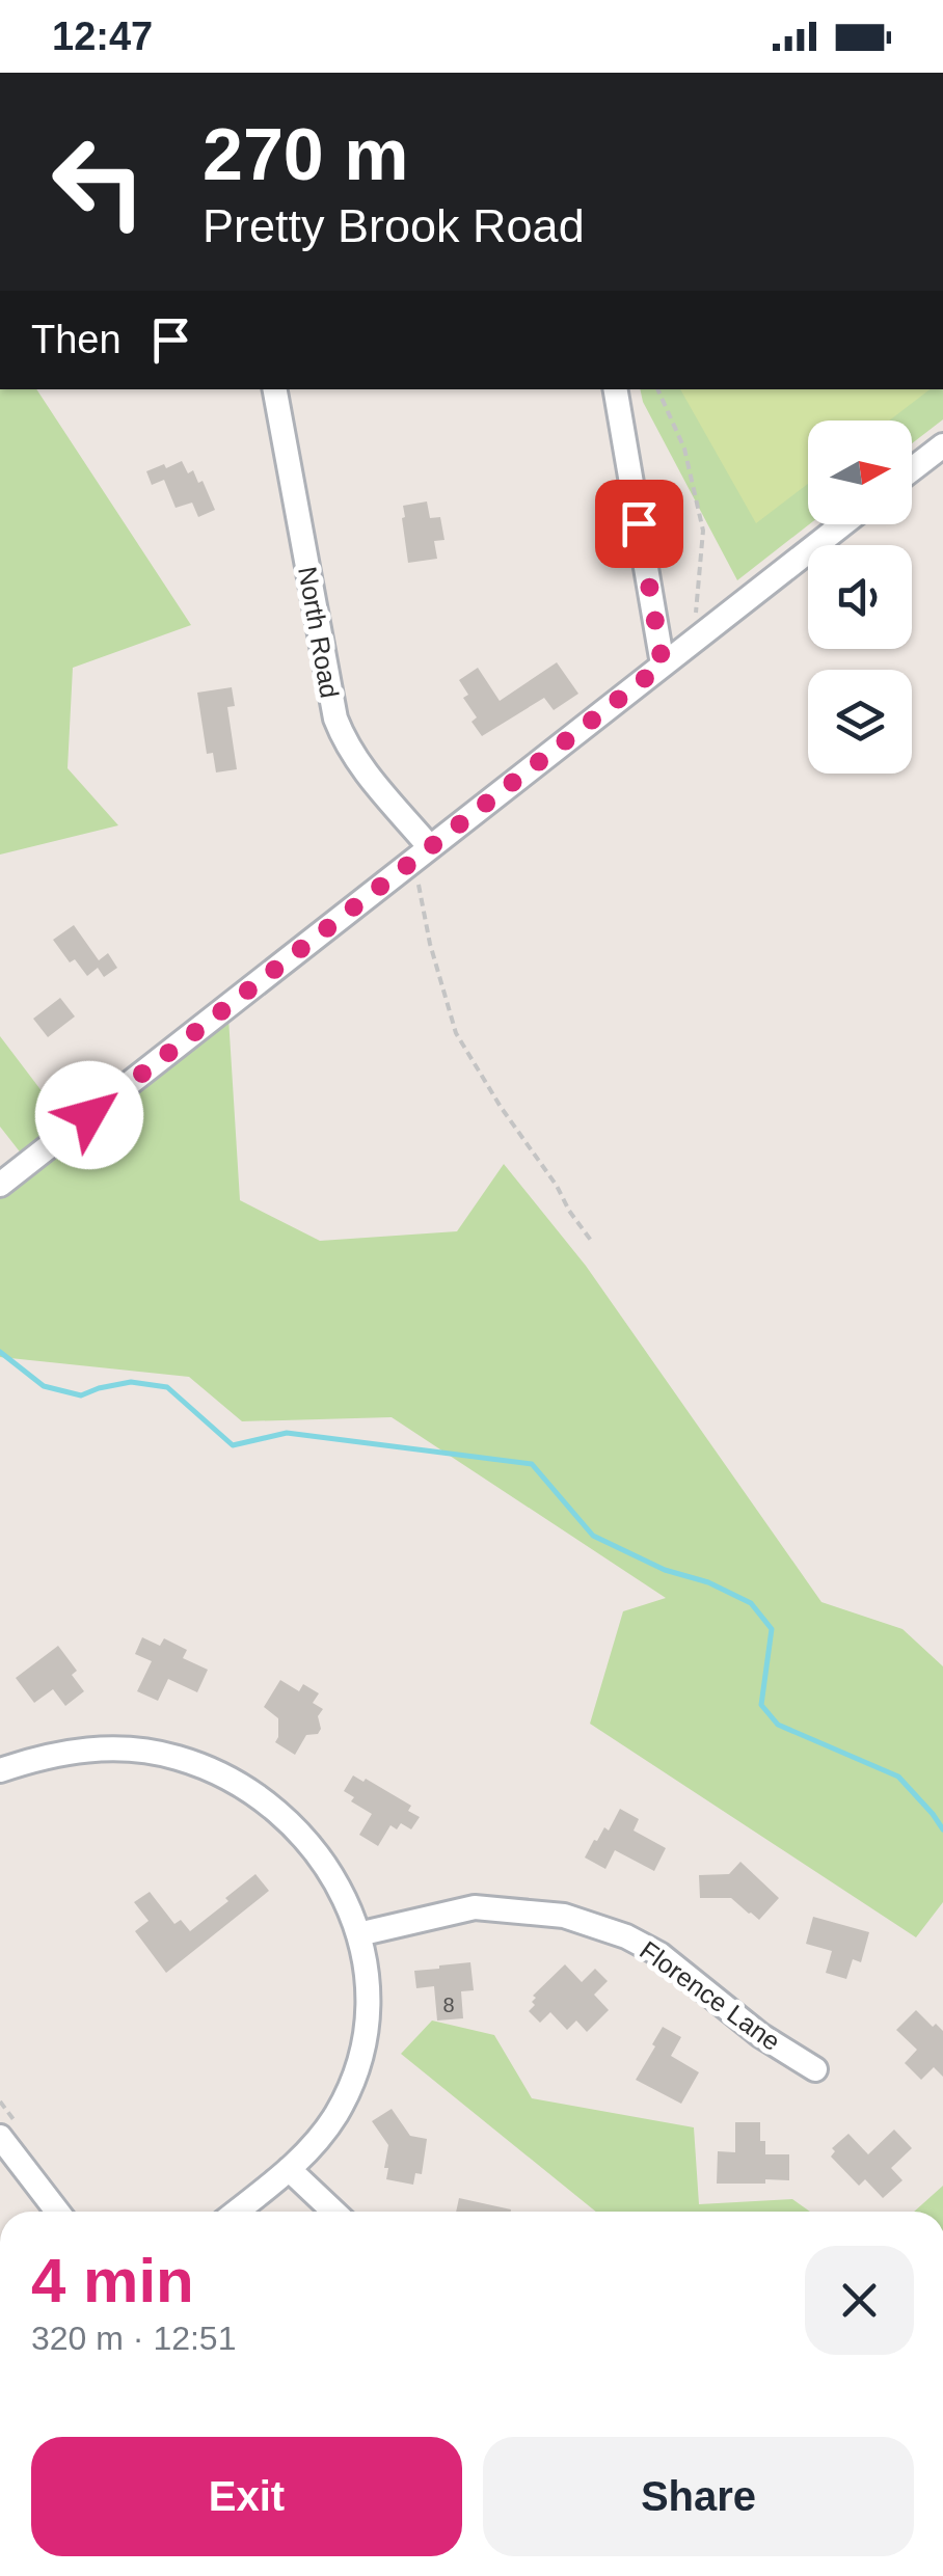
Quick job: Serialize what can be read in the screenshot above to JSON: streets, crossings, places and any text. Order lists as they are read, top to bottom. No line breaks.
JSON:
{"streets":{"street":["North Road","Florence Lane"]},"house_numbers":["8"],"north":"right","page":{"status":"12:47","turn":["270 m","Pretty Brook Road"],"then":"Then","heading":["4 min","320 m · 12:51"],"buttons":["Exit","Share"]}}
